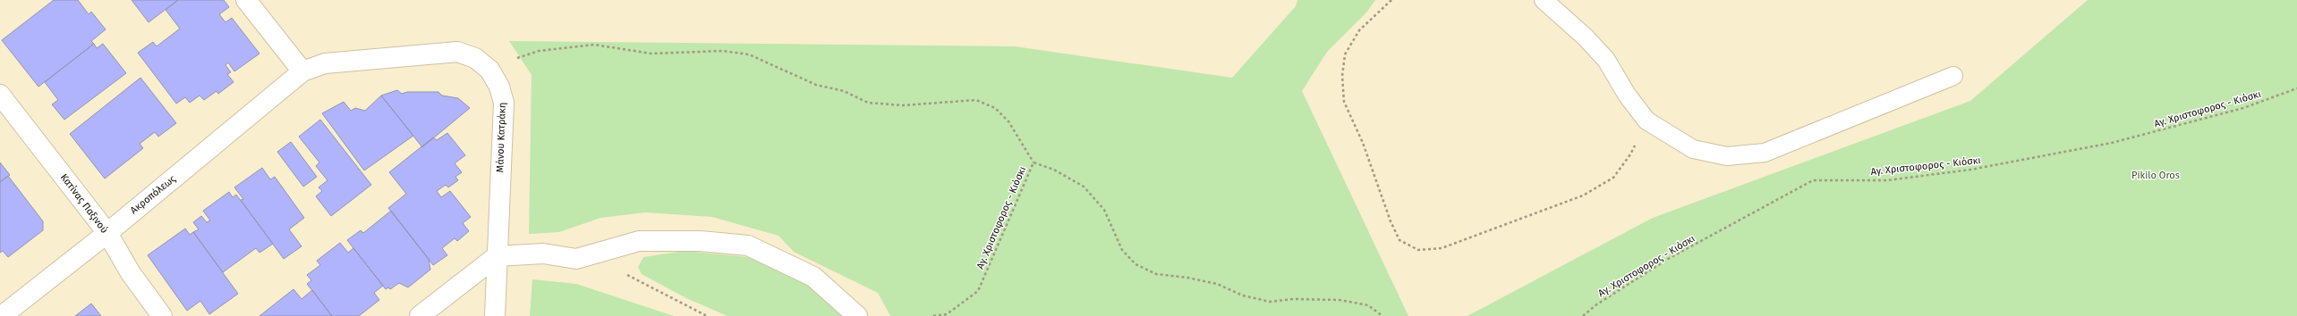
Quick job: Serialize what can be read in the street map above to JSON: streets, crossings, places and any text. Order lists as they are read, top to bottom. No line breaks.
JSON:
{"streets":{"street":["Μάνου Κατράκη","Ακροπόλεως","Κατίνας Παξινού"],"path":["Αγ. Χριστοφορος - Κιόσκι"]},"crossings":[["Μάνου Κατράκη","Ακροπόλεως"],["Ακροπόλεως","Κατίνας Παξινού"]],"parks":["Pikilo Oros"]}
